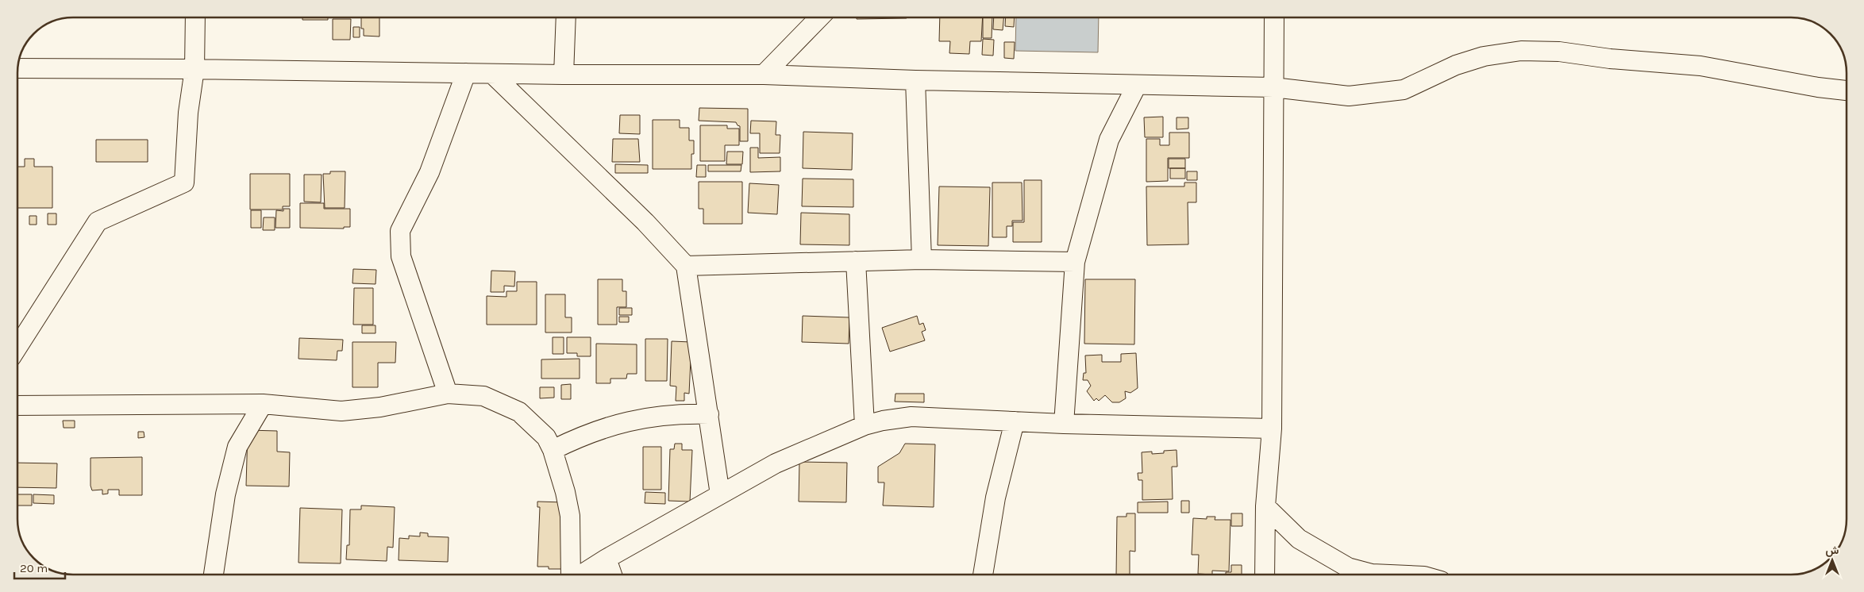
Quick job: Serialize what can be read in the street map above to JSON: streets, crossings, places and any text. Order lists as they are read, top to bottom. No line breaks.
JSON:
{"scale_bar":"20 m","north":"top"}
